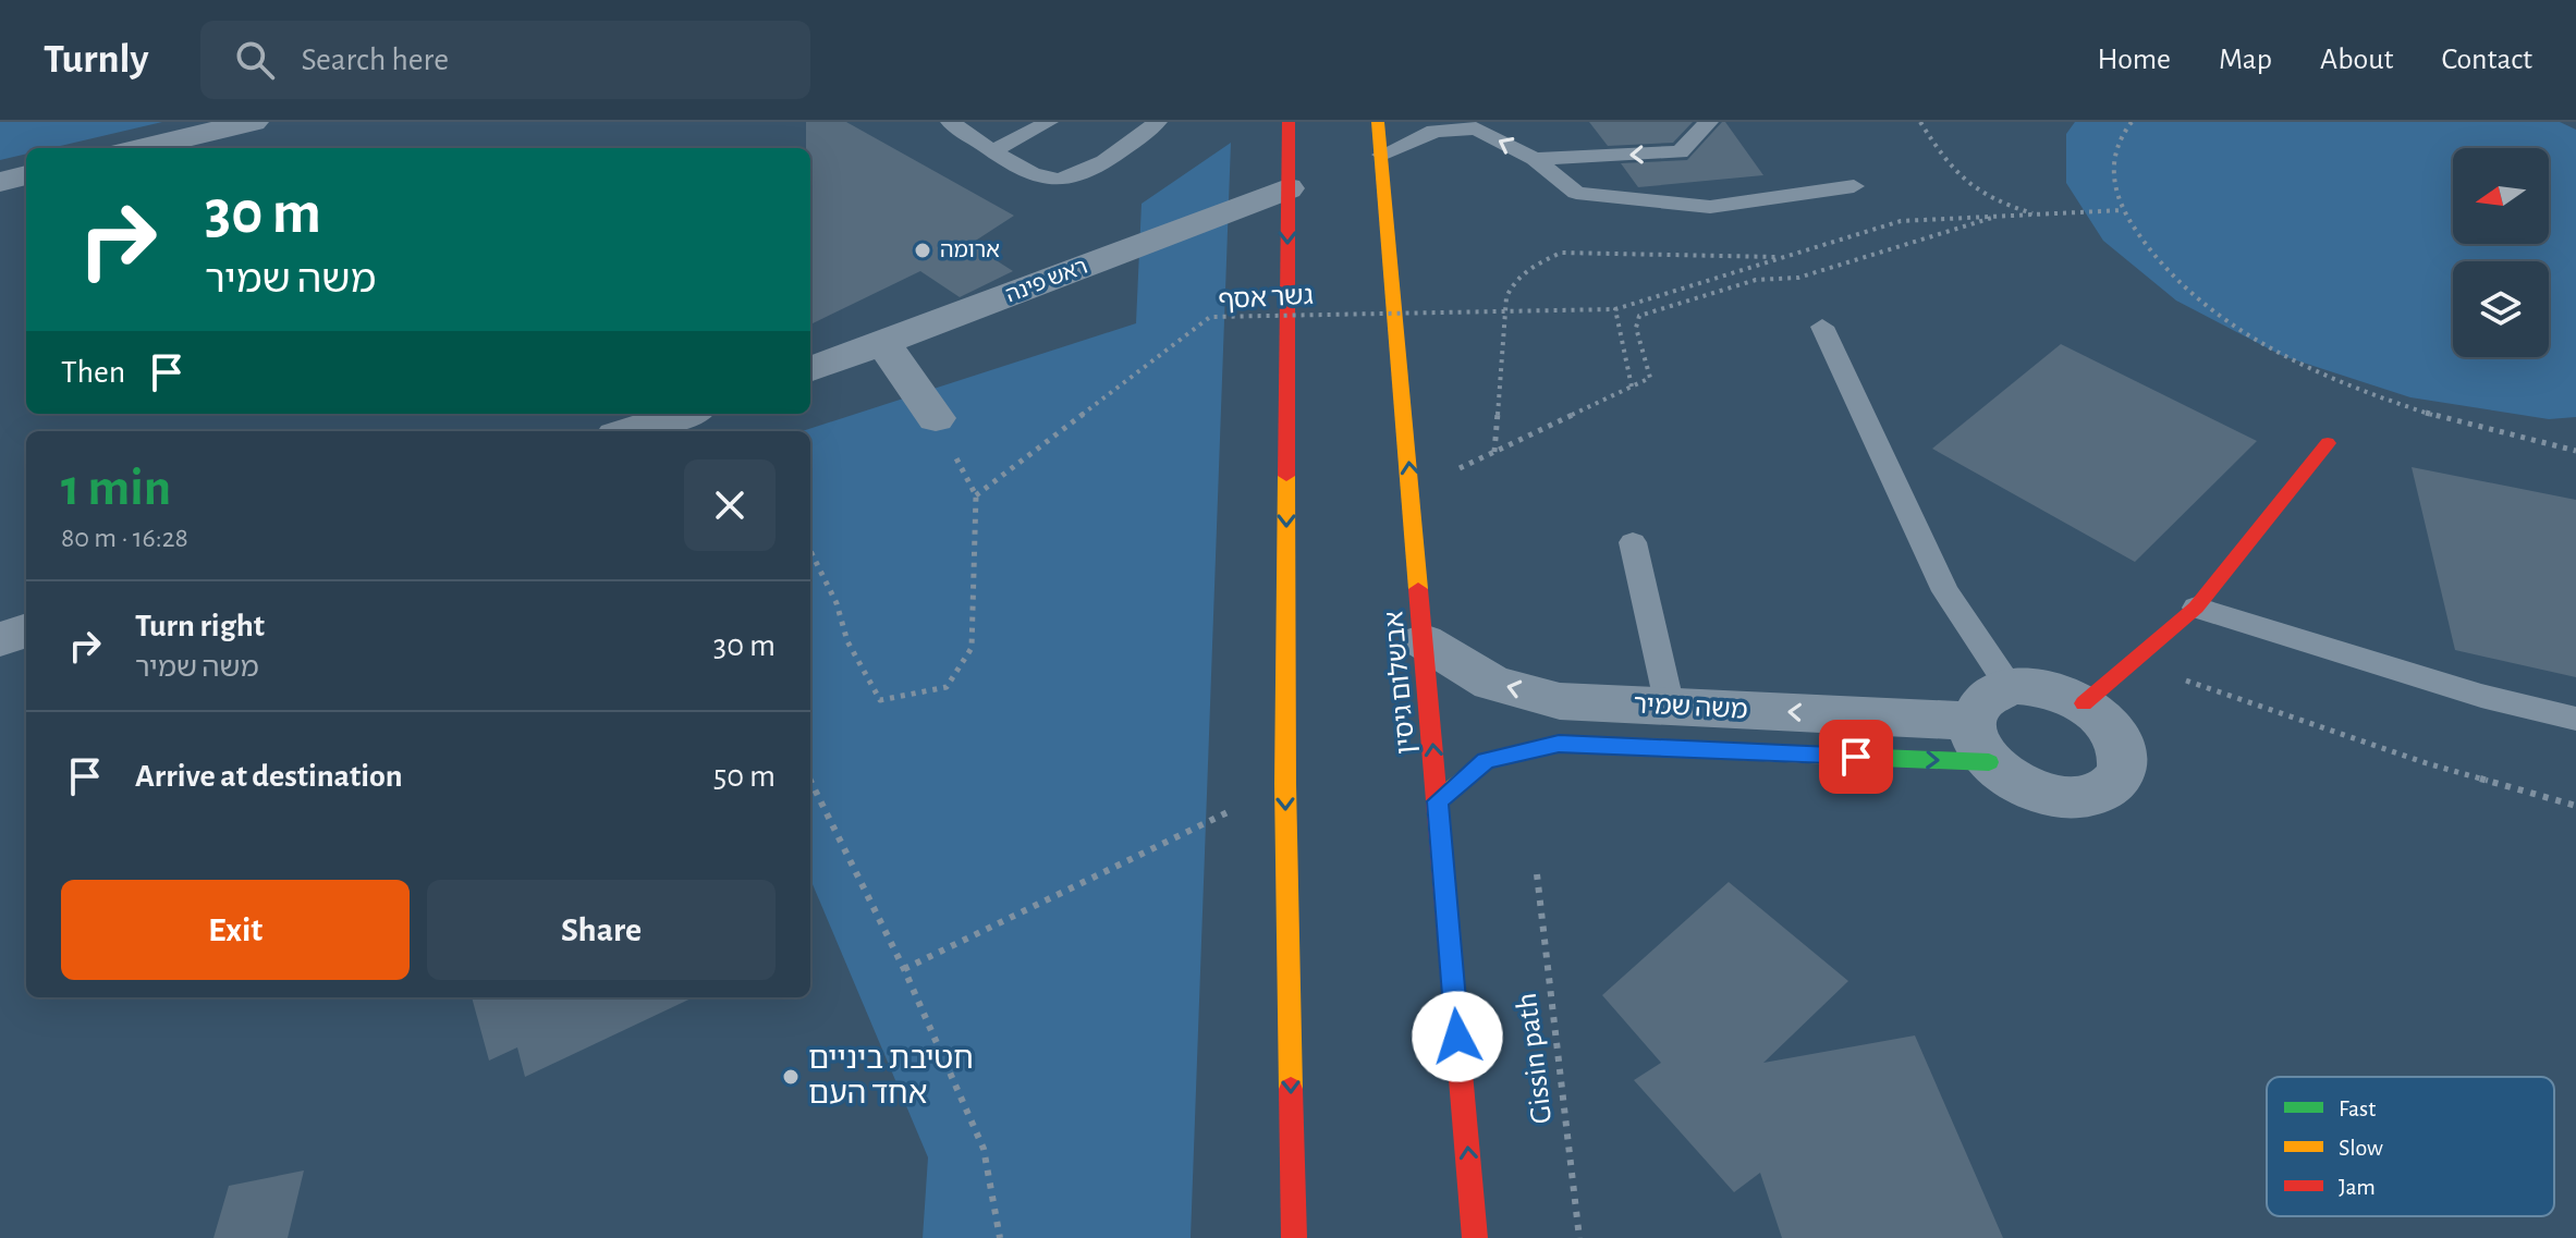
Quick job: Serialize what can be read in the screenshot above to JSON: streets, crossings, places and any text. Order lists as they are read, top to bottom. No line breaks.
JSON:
{"streets":{"street":["ראש פינה","אבשלום גיסין","משה שמיר"],"path":["גשר אסף","Gissin path"]},"crossings":[["אבשלום גיסין","משה שמיר"]],"places":["ארומה","חטיבת ביניים אחד העם"],"legend":["Fast","Slow","Jam"],"north":"left","page":{"header":"Turnly","search":"Search here","nav":["Home","Map","About","Contact"],"turn":["30 m","משה שמיר"],"then":"Then","heading":["1 min","80 m · 16:28"],"list":[{"name":"Turn right","note":"משה שמיר","value":"30 m"},{"name":"Arrive at destination","value":"50 m"}],"buttons":["Exit","Share"]}}
